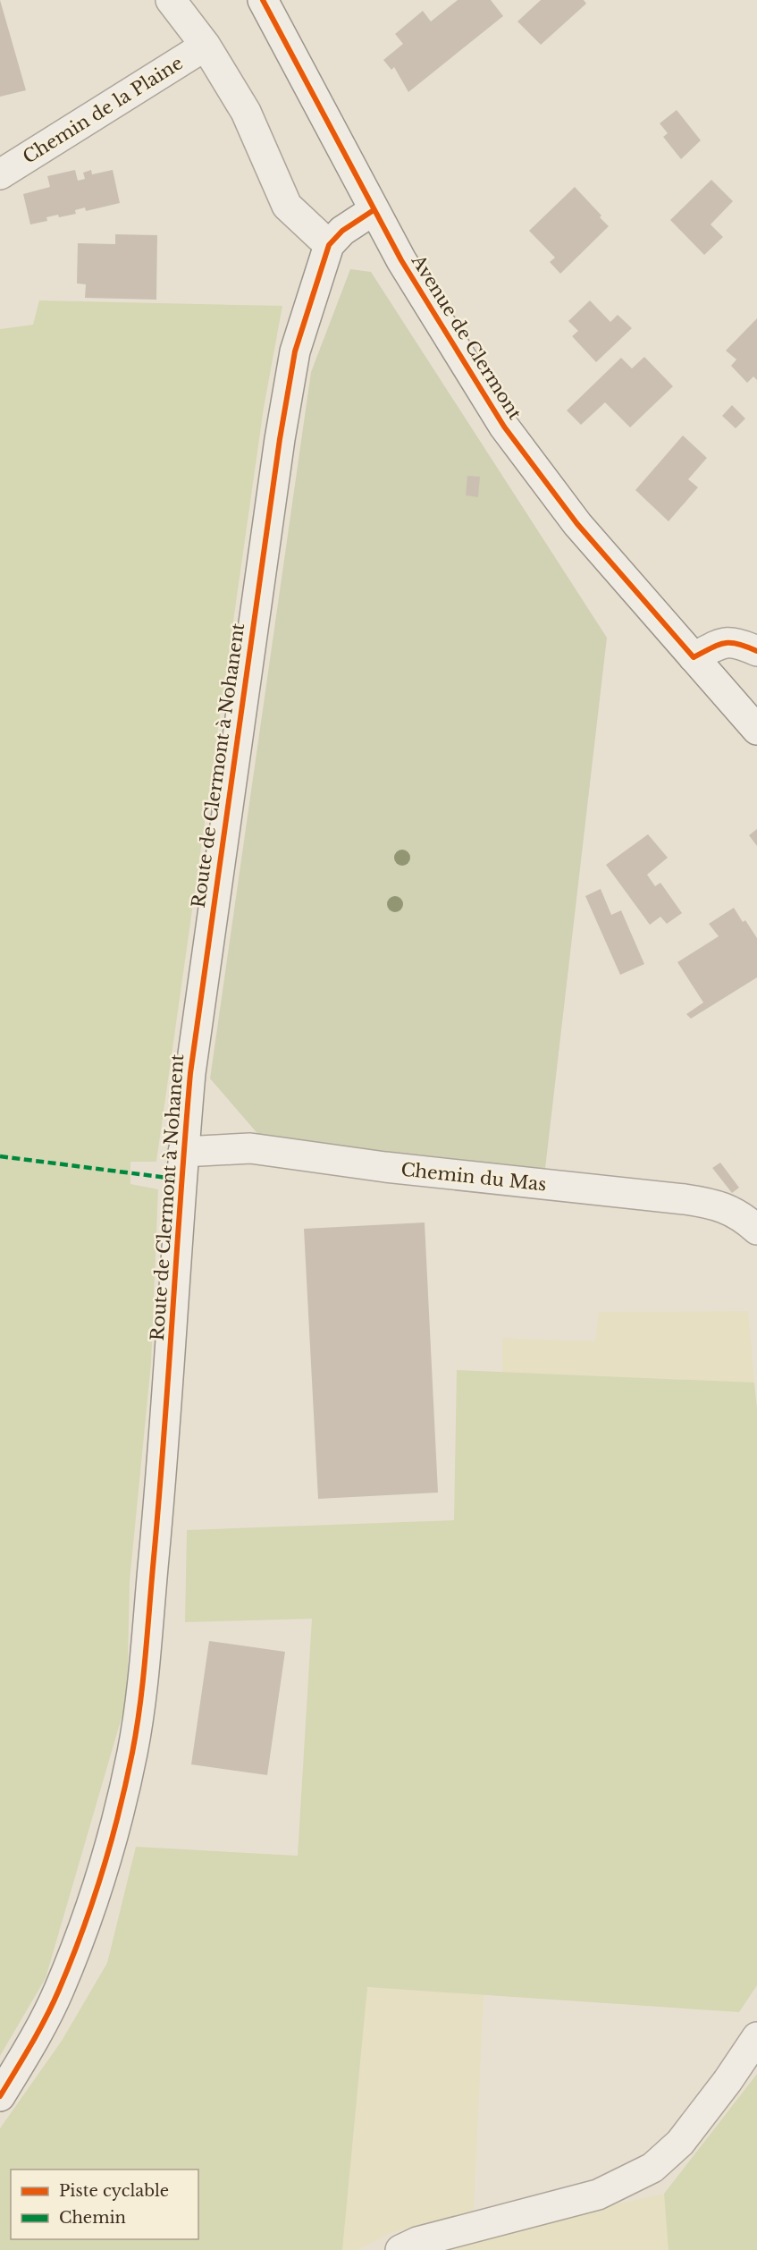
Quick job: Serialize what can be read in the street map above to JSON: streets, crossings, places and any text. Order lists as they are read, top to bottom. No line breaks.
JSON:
{"streets":{"street":["Chemin de la Plaine","Avenue de Clermont","Route de Clermont à Nohanent","Chemin du Mas"]},"crossings":[["Avenue de Clermont","Route de Clermont à Nohanent"],["Route de Clermont à Nohanent","Chemin du Mas"]],"legend":["Piste cyclable","Chemin"]}
